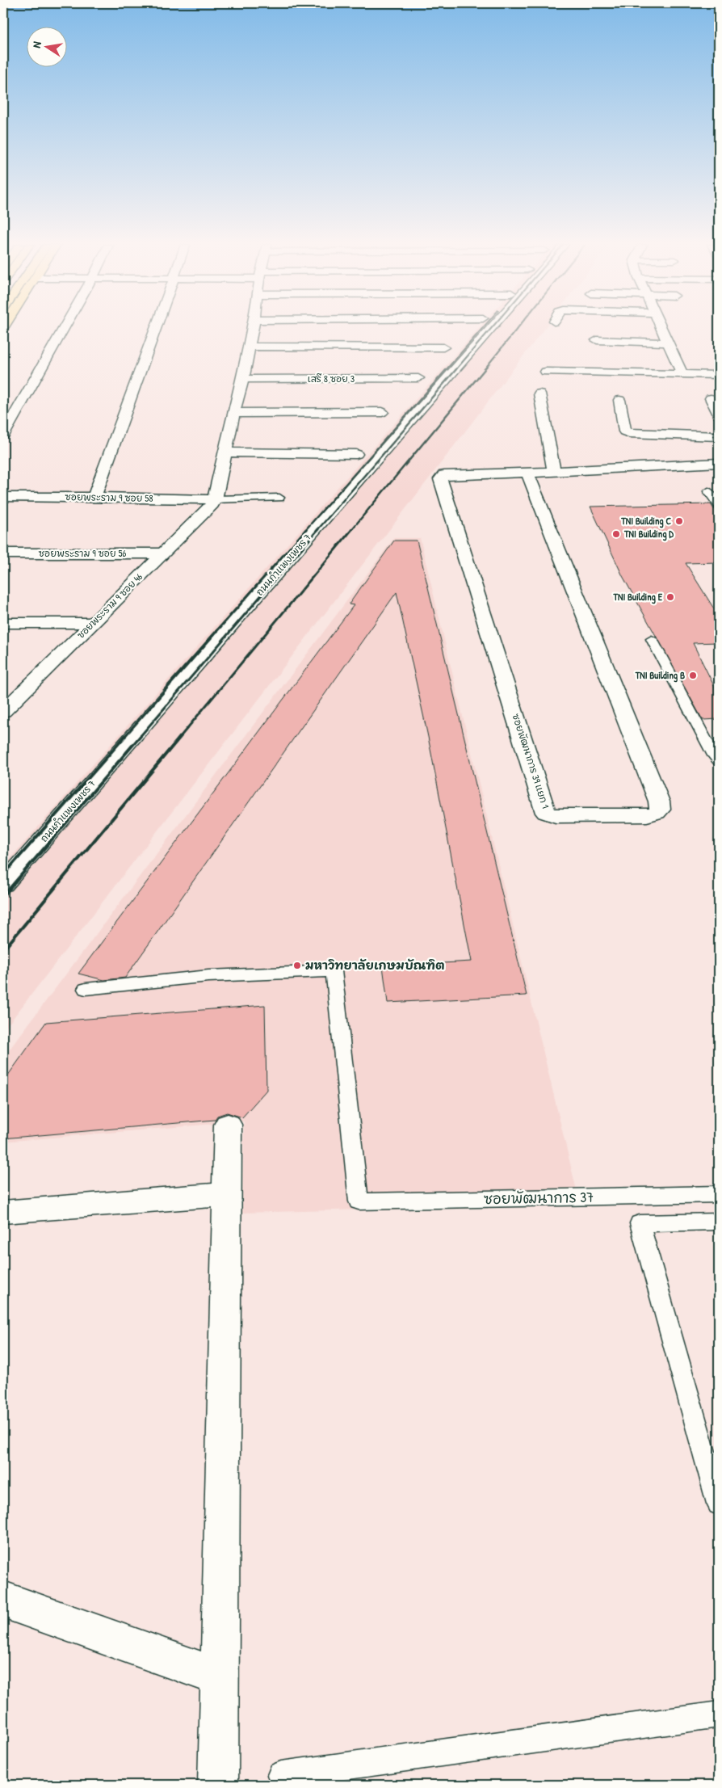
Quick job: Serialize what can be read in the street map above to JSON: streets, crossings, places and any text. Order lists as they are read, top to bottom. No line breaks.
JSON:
{"streets":{"street":["เสรี 8 ซอย 3","ซอยพระราม 9 ซอย 58","ซอยพระราม 9 ซอย 56","ถนนกำแพงเพชร 7","ซอยพระราม 9 ซอย 46","ซอยพัฒนาการ 39 แยก 1"],"lane":["ซอยพัฒนาการ 37"]},"crossings":[["ซอยพระราม 9 ซอย 58","ซอยพระราม 9 ซอย 46"],["ซอยพระราม 9 ซอย 56","ซอยพระราม 9 ซอย 46"]],"places":["TNI Building C","TNI Building D","TNI Building E","TNI Building B","มหาวิทยาลัยเกษมบัณฑิต"],"north":"left"}
